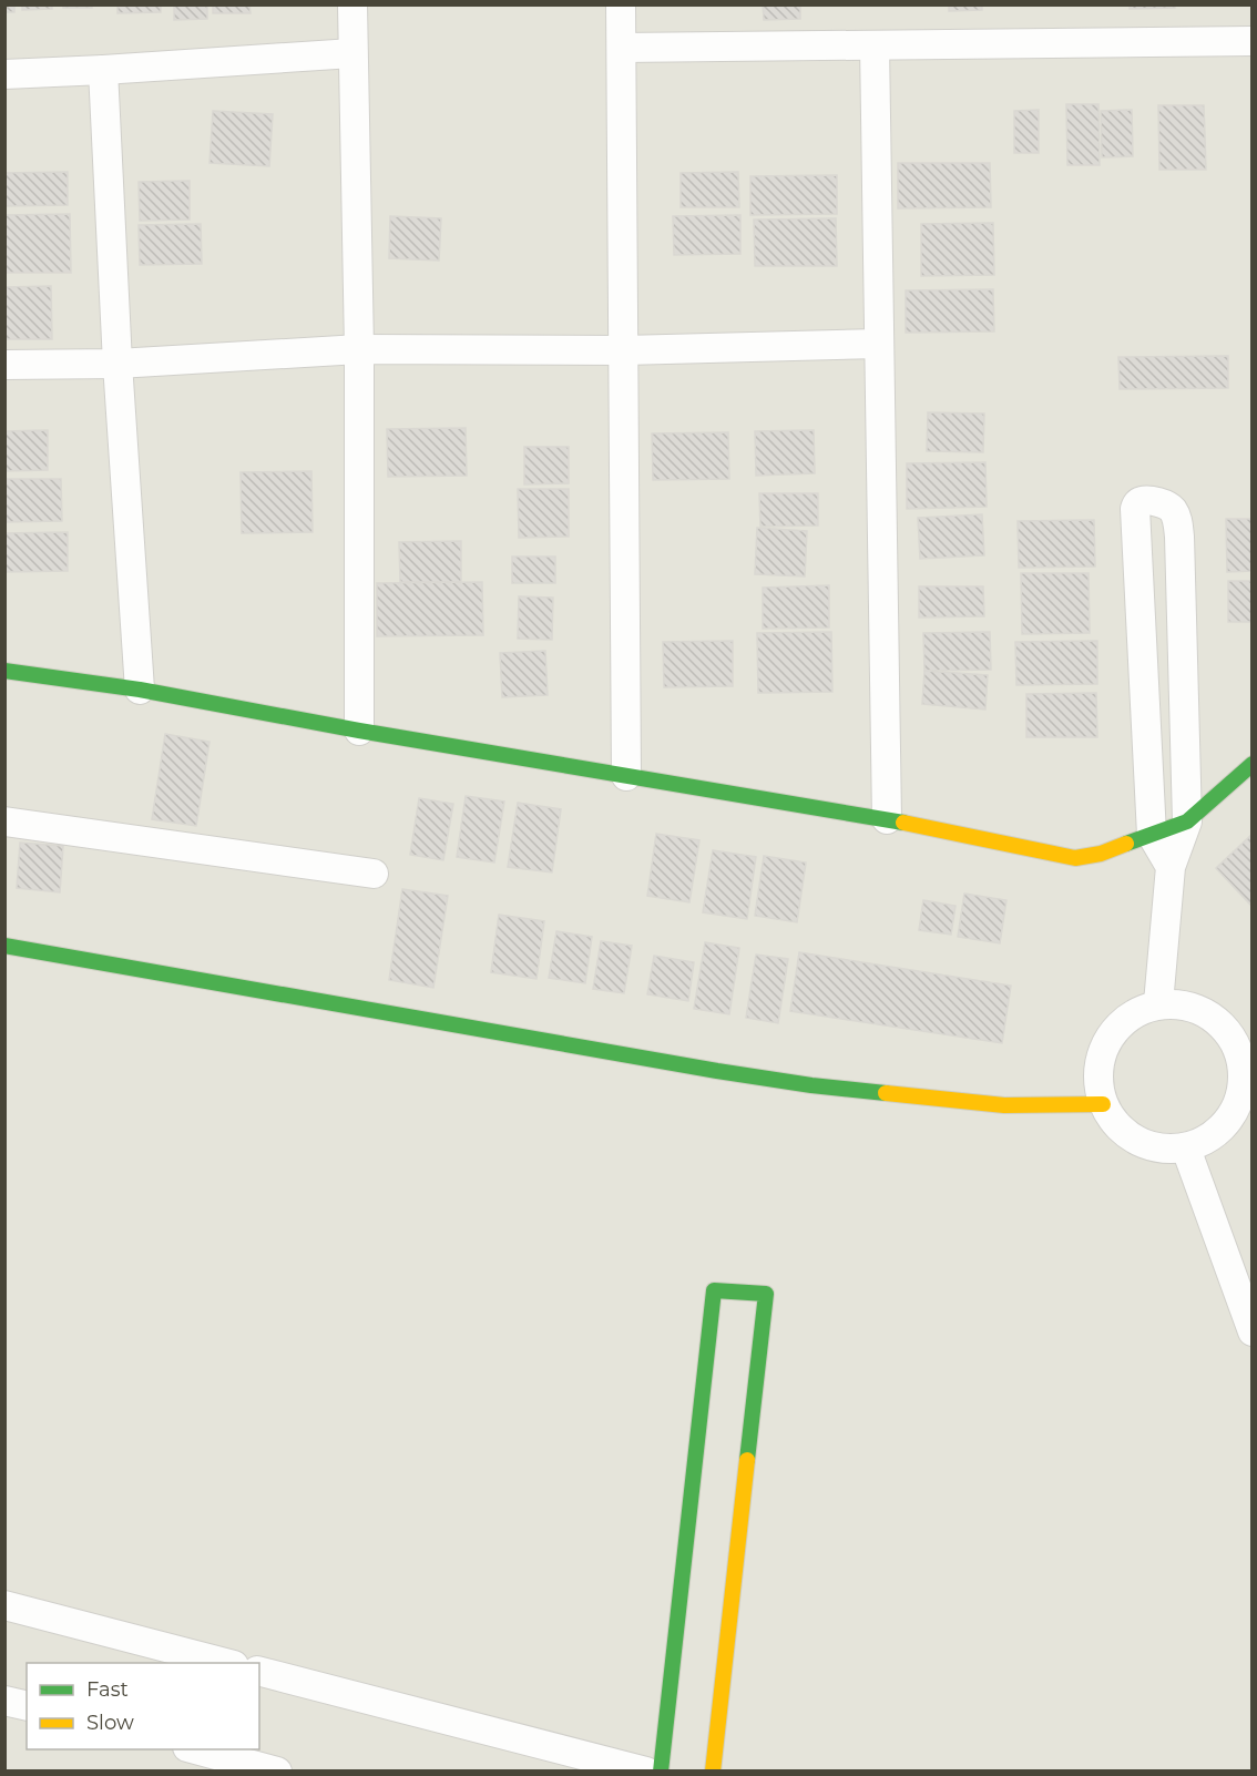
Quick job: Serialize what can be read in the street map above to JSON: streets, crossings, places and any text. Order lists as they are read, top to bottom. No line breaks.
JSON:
{"legend":["Fast","Slow"]}
